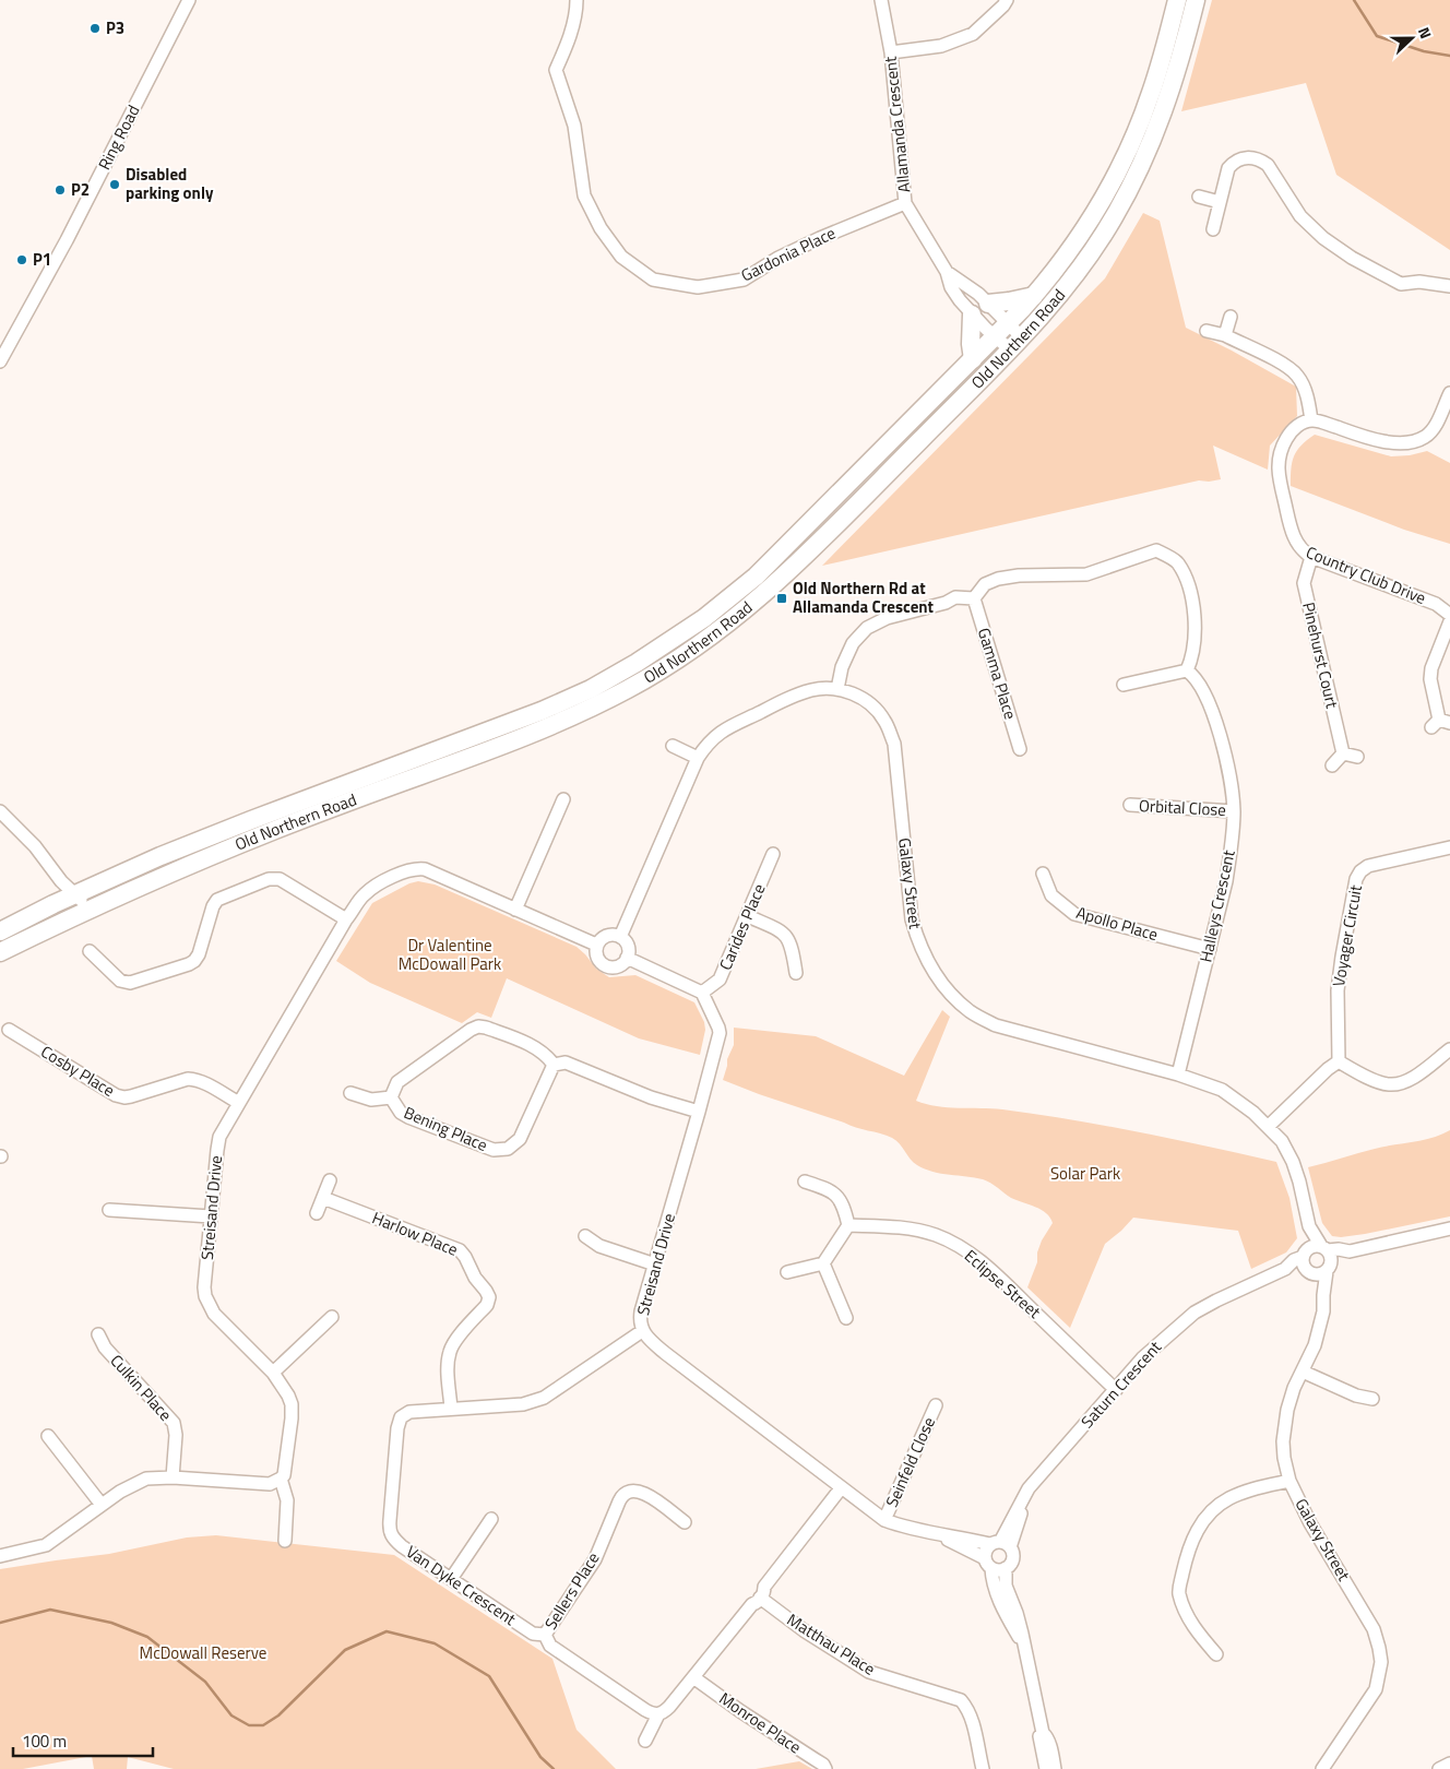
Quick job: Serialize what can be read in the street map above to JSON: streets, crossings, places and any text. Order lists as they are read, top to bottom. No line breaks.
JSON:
{"streets":{"highway":["Old Northern Road"],"street":["Allamanda Crescent","Ring Road","Gardonia Place","Country Club Drive","Pinehurst Court","Gamma Place","Orbital Close","Galaxy Street","Halleys Crescent","Apollo Place","Carides Place","Voyager Circuit","Cosby Place","Bening Place","Streisand Drive","Harlow Place","Eclipse Street","Saturn Crescent","Culkin Place","Seinfeld Close","Van Dyke Crescent","Sellers Place","Matthau Place","Monroe Place"]},"crossings":[["Allamanda Crescent","Gardonia Place"],["Allamanda Crescent","Old Northern Road"],["Country Club Drive","Pinehurst Court"],["Orbital Close","Halleys Crescent"],["Galaxy Street","Halleys Crescent"],["Galaxy Street","Streisand Drive"],["Galaxy Street","Saturn Crescent"],["Halleys Crescent","Apollo Place"],["Carides Place","Streisand Drive"],["Cosby Place","Streisand Drive"],["Streisand Drive","Saturn Crescent"],["Streisand Drive","Seinfeld Close"],["Streisand Drive","Van Dyke Crescent"],["Harlow Place","Van Dyke Crescent"],["Eclipse Street","Saturn Crescent"],["Van Dyke Crescent","Sellers Place"]],"parks":["Dr Valentine McDowall Park","Solar Park","McDowall Reserve"],"places":{"other":["P3","Disabled parking only","P2","P1"],"transit":["Old Northern Rd at Allamanda Crescent"]},"scale_bar":"100 m","north":"right"}
